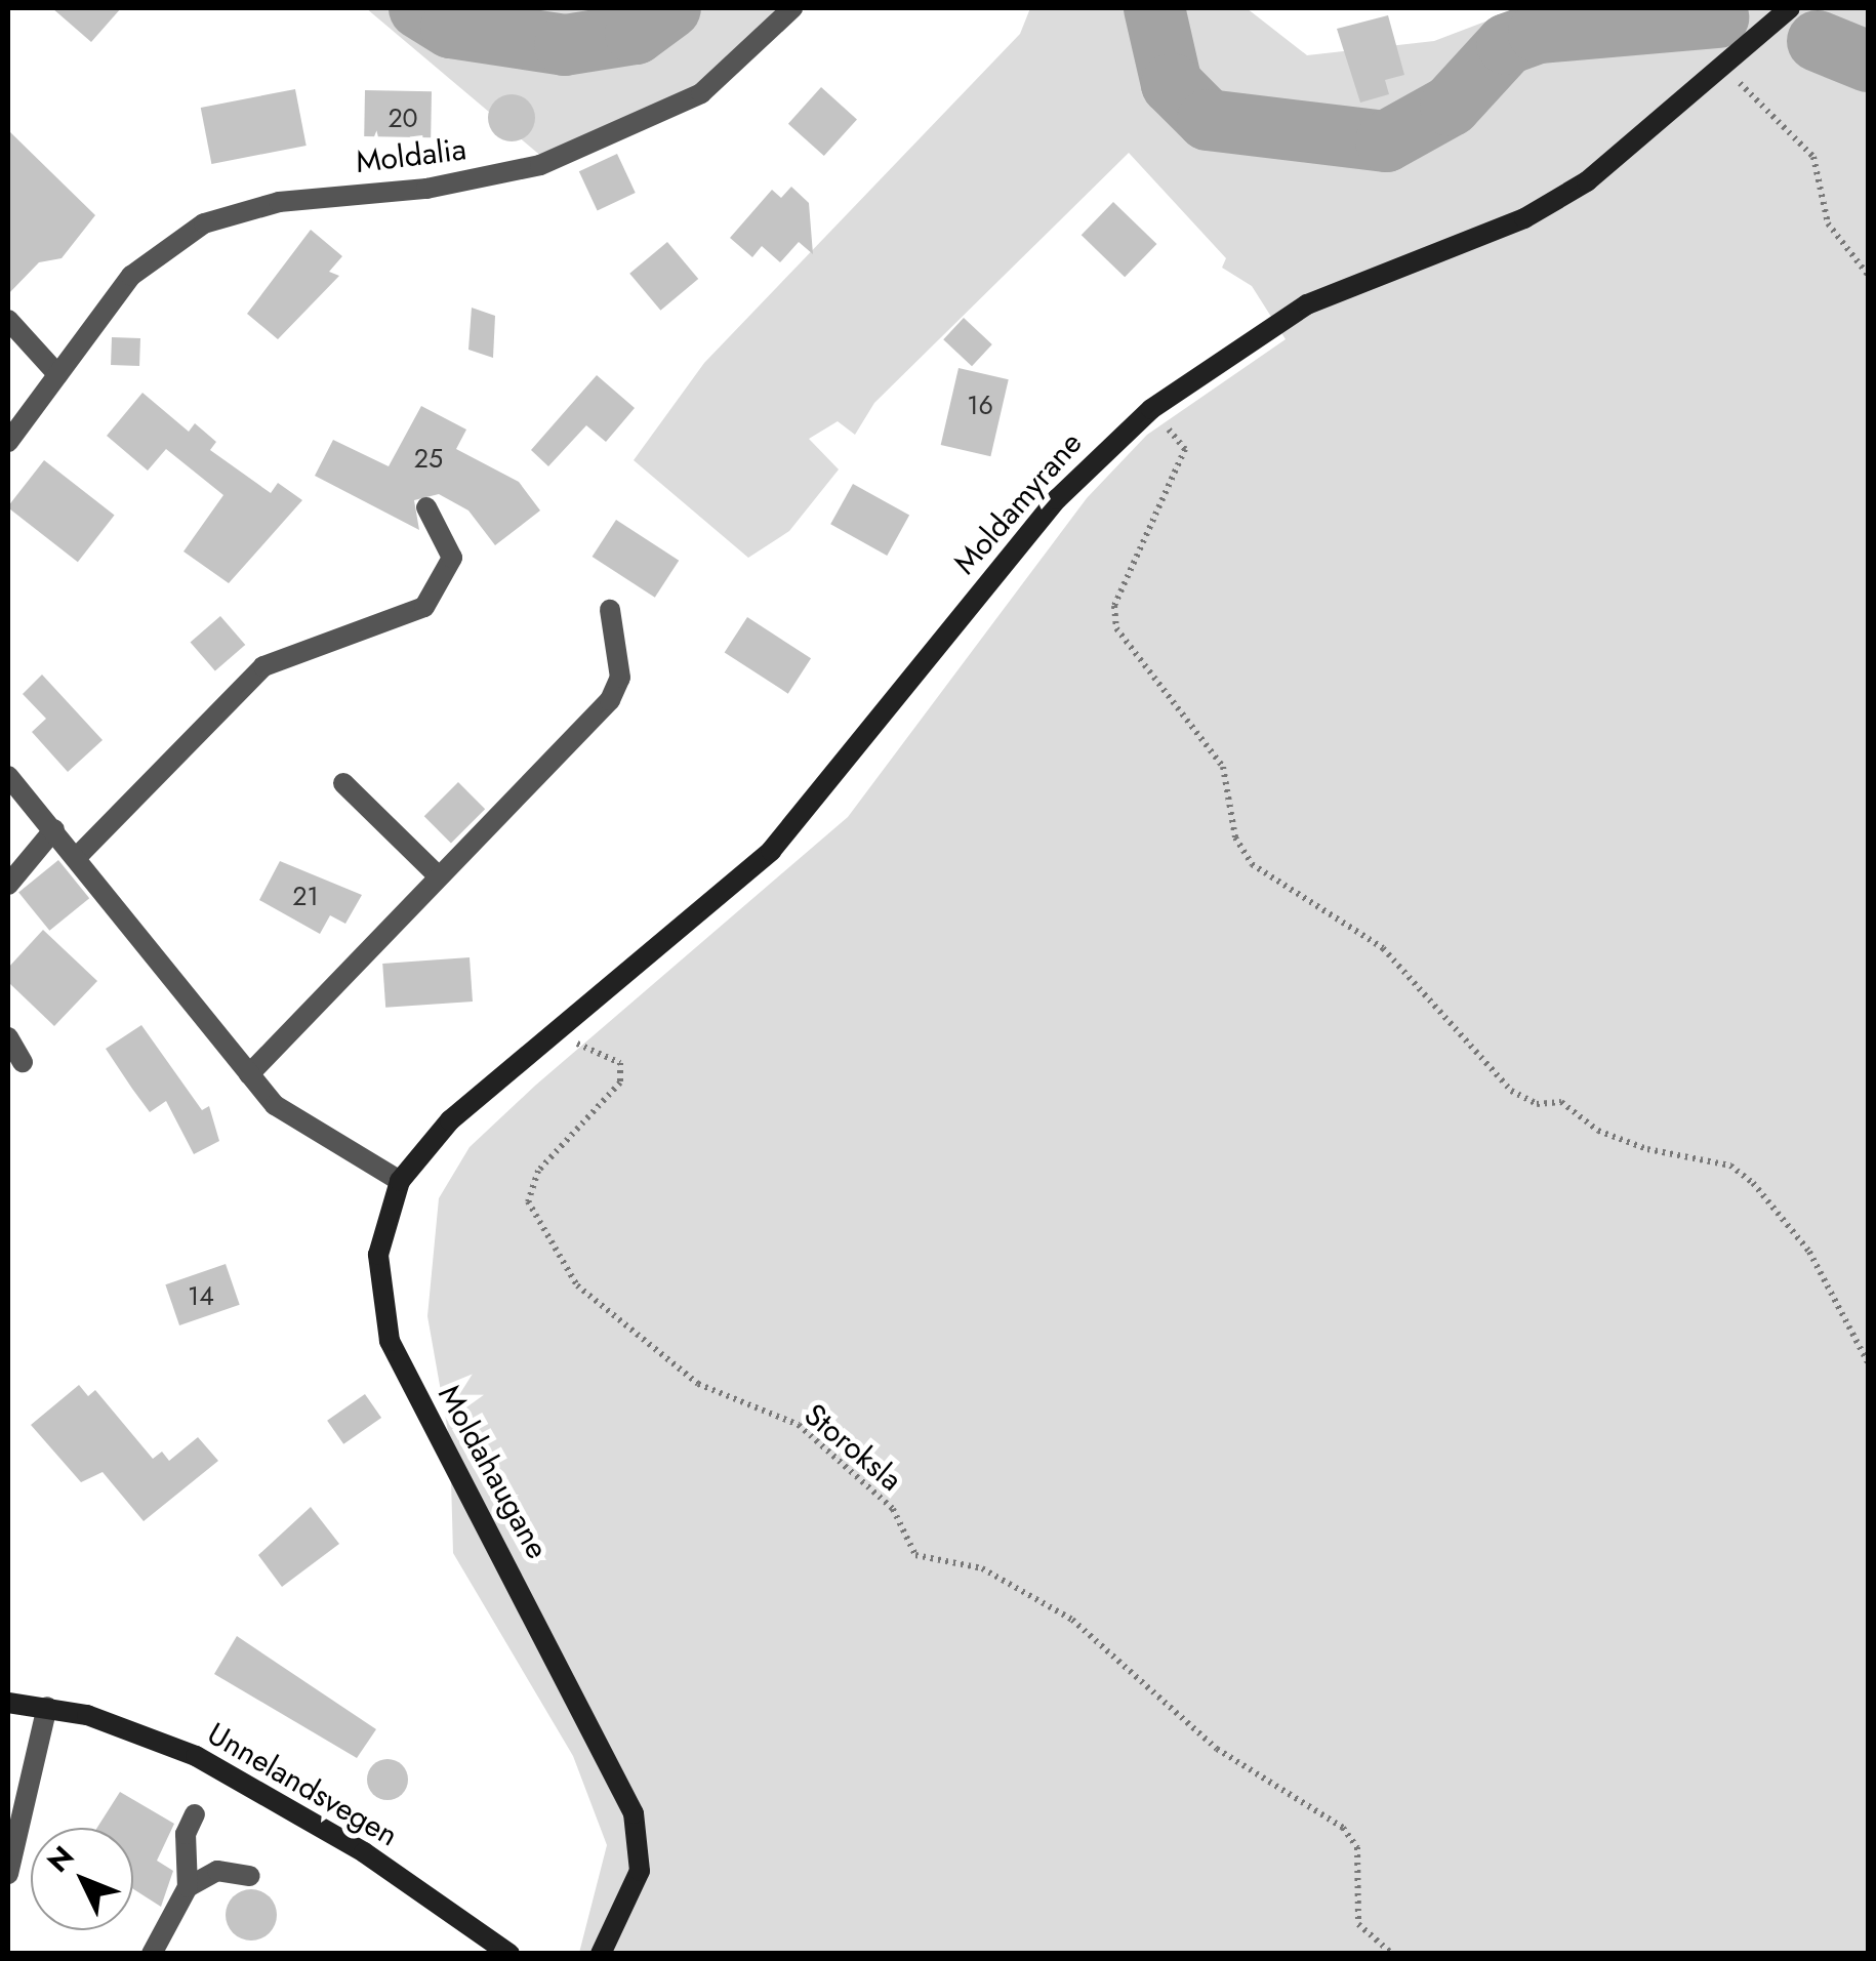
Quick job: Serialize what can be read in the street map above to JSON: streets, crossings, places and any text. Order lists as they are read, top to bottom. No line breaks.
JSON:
{"streets":{"street":["Moldalia","Moldamyrane","Moldahaugane","Unnelandsvegen"],"path":["Storoksla"]},"crossings":[["Moldamyrane","Storoksla"],["Moldamyrane","Moldahaugane"]],"house_numbers":["20","16","25","21","14"],"north":"top left"}
